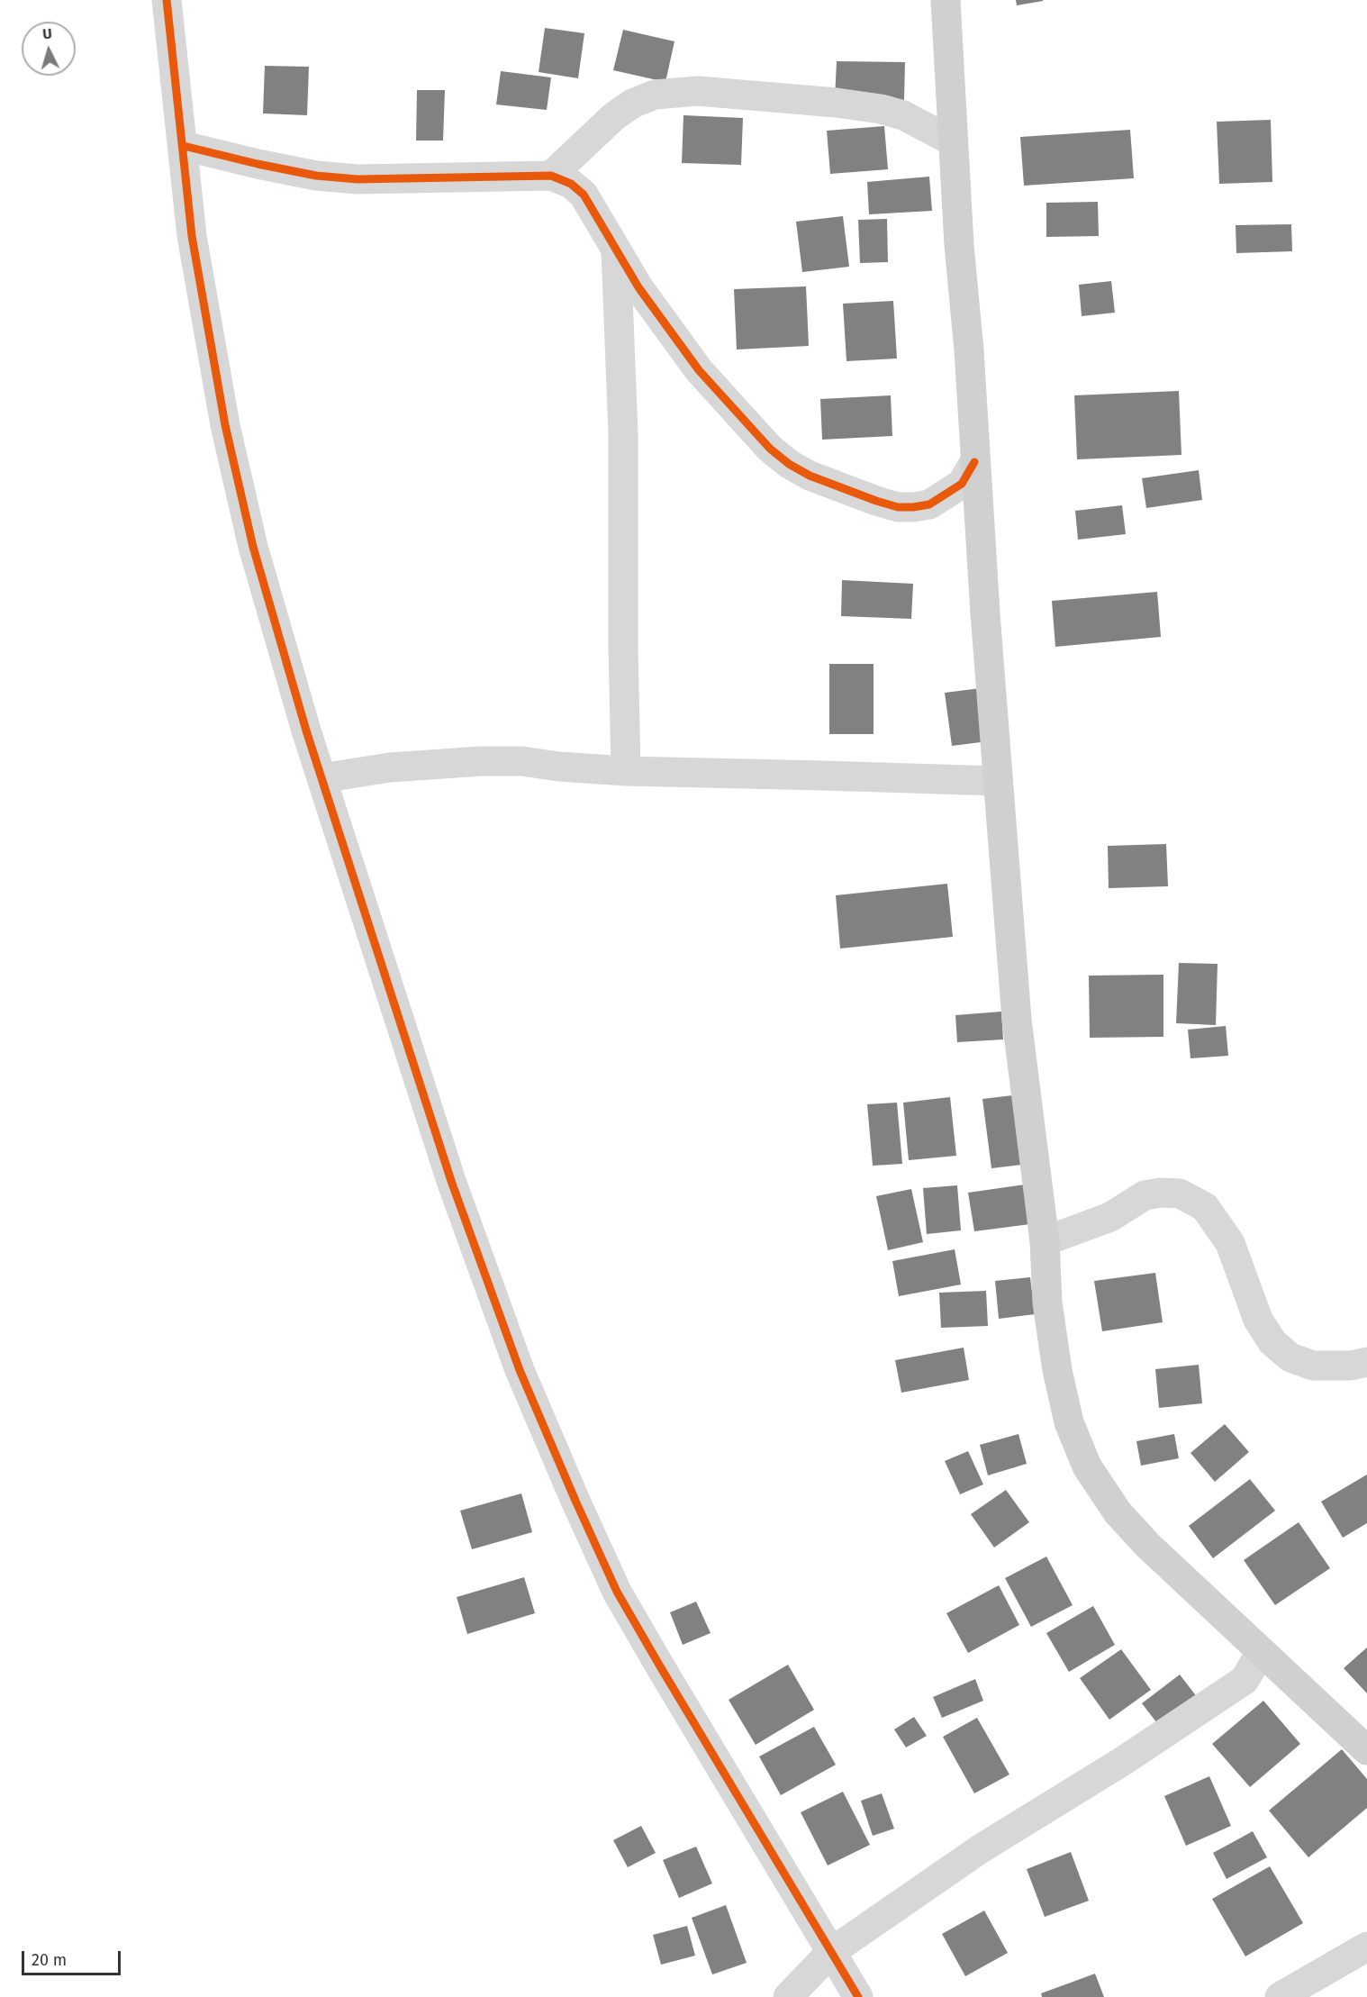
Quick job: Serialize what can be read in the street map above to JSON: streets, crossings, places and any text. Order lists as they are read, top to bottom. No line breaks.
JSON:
{"scale_bar":"20 m","north":"top"}
